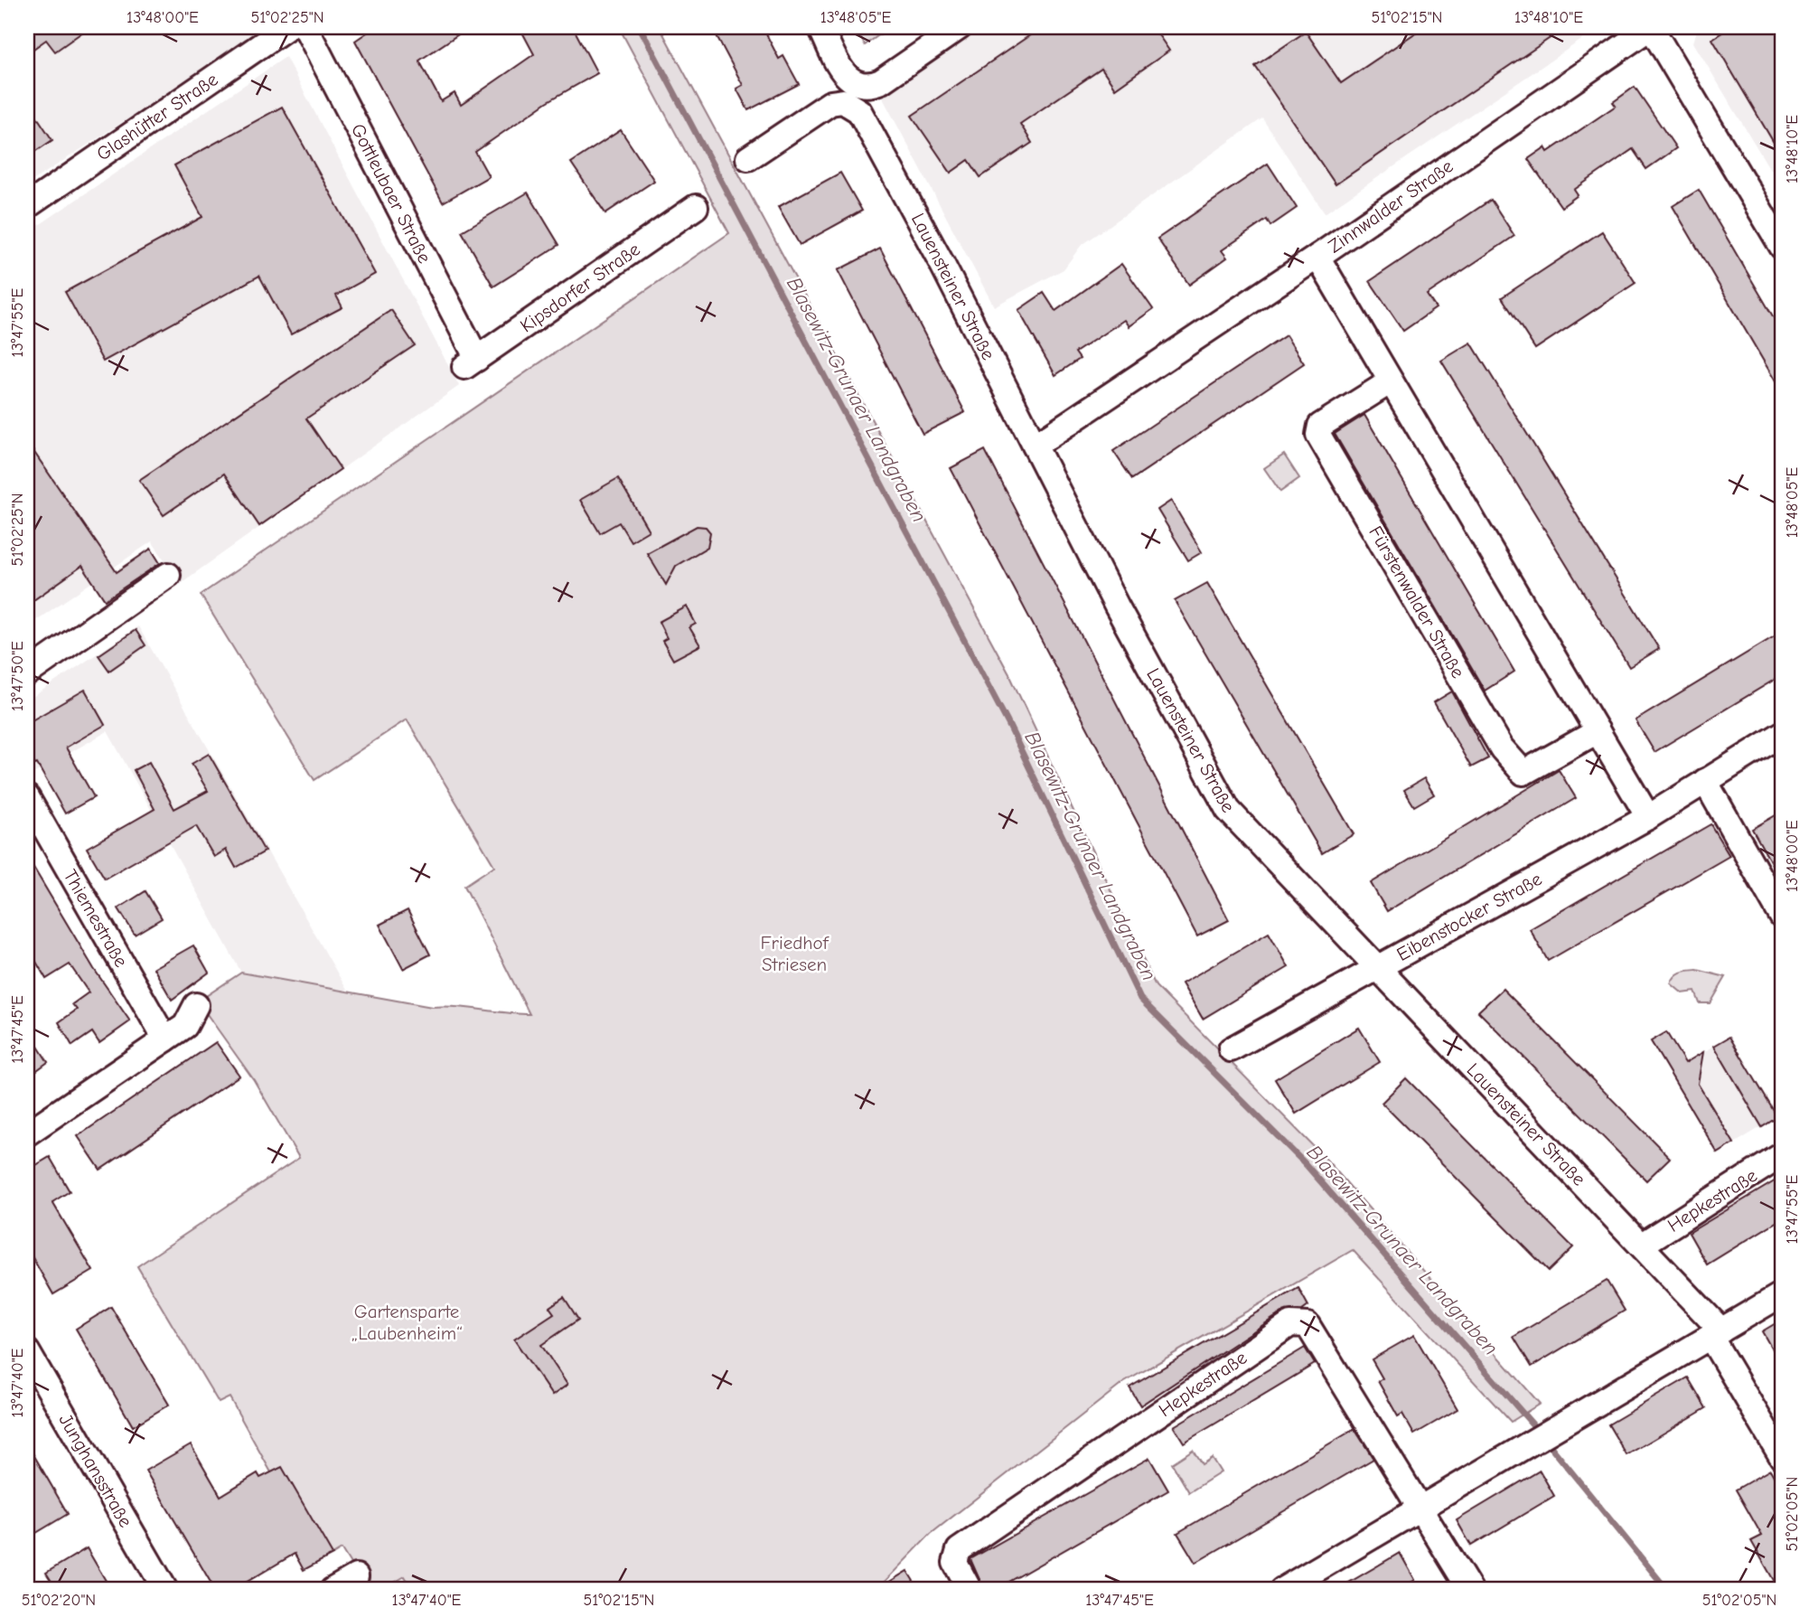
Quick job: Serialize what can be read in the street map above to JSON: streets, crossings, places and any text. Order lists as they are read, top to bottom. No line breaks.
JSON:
{"streets":{"street":["Glashütter Straße","Gottleubaer Straße","Zinnwalder Straße","Lauensteiner Straße","Kipsdorfer Straße","Fürstenwalder Straße","Eibenstocker Straße","Thiemestraße","Hepkestraße","Junghansstraße"]},"crossings":[["Gottleubaer Straße","Kipsdorfer Straße"],["Zinnwalder Straße","Lauensteiner Straße"],["Lauensteiner Straße","Eibenstocker Straße"],["Lauensteiner Straße","Hepkestraße"]],"water":["Blasewitz‐Grunaer Landgraben"],"parks":["Friedhof Striesen","Gartensparte „Laubenheim“"],"coordinates":["13°48'00\"E","51°02'25\"N","13°48'05\"E","51°02'15\"N","13°48'10\"E","13°47'55\"E","13°47'50\"E","13°47'45\"E","13°47'40\"E","51°02'05\"N","51°02'20\"N"]}
